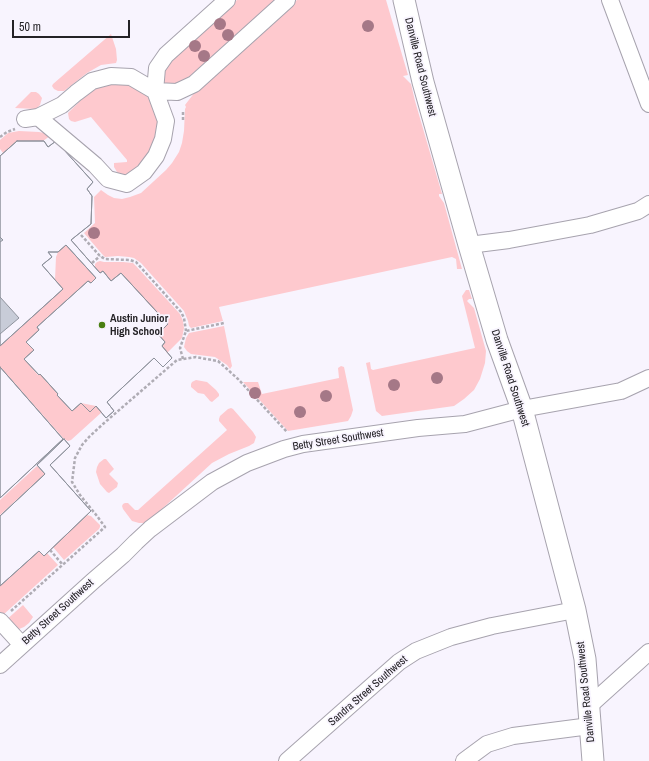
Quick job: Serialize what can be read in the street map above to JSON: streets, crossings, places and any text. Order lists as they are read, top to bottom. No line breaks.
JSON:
{"streets":{"main road":["Danville Road Southwest"],"street":["Betty Street Southwest","Sandra Street Southwest"]},"crossings":[["Danville Road Southwest","Betty Street Southwest"],["Danville Road Southwest","Sandra Street Southwest"]],"places":["Austin Junior High School"],"scale_bar":"50 m"}
